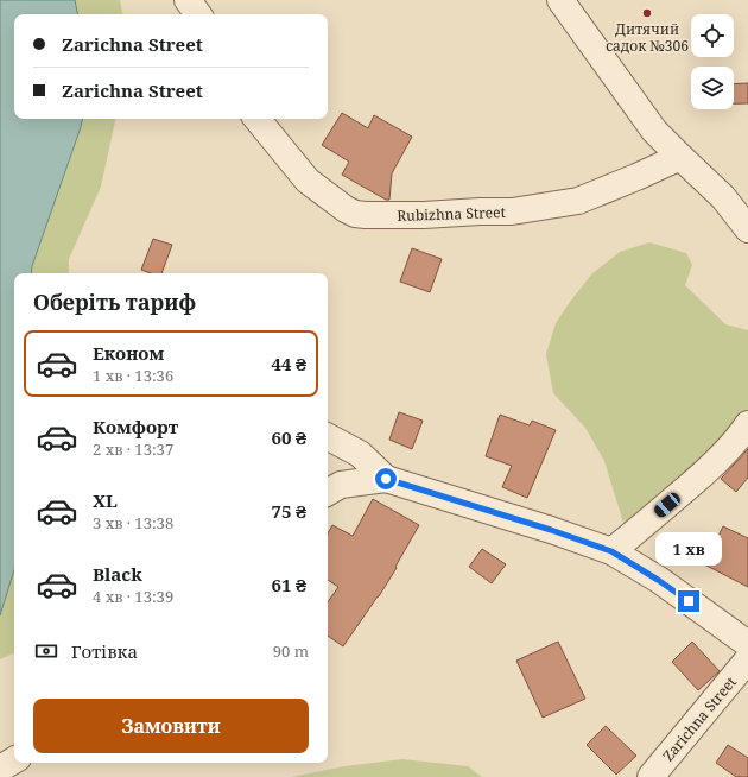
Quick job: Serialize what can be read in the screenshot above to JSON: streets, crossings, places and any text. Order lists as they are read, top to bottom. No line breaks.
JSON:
{"streets":{"street":["Rubizhna Street","Zarichna Street"]},"places":["Дитячий садок №306"],"page":{"banner":["Zarichna Street","Zarichna Street"],"heading":"Оберіть тариф","list":[{"name":"Економ","note":"1 хв · 13:36","value":"44 ₴"},{"name":"Комфорт","note":"2 хв · 13:37","value":"60 ₴"},{"name":"XL","note":"3 хв · 13:38","value":"75 ₴"},{"name":"Black","note":"4 хв · 13:39","value":"61 ₴"}],"bubble":"1 хв","pay":["Готівка","90 m"],"buttons":"Замовити"}}
